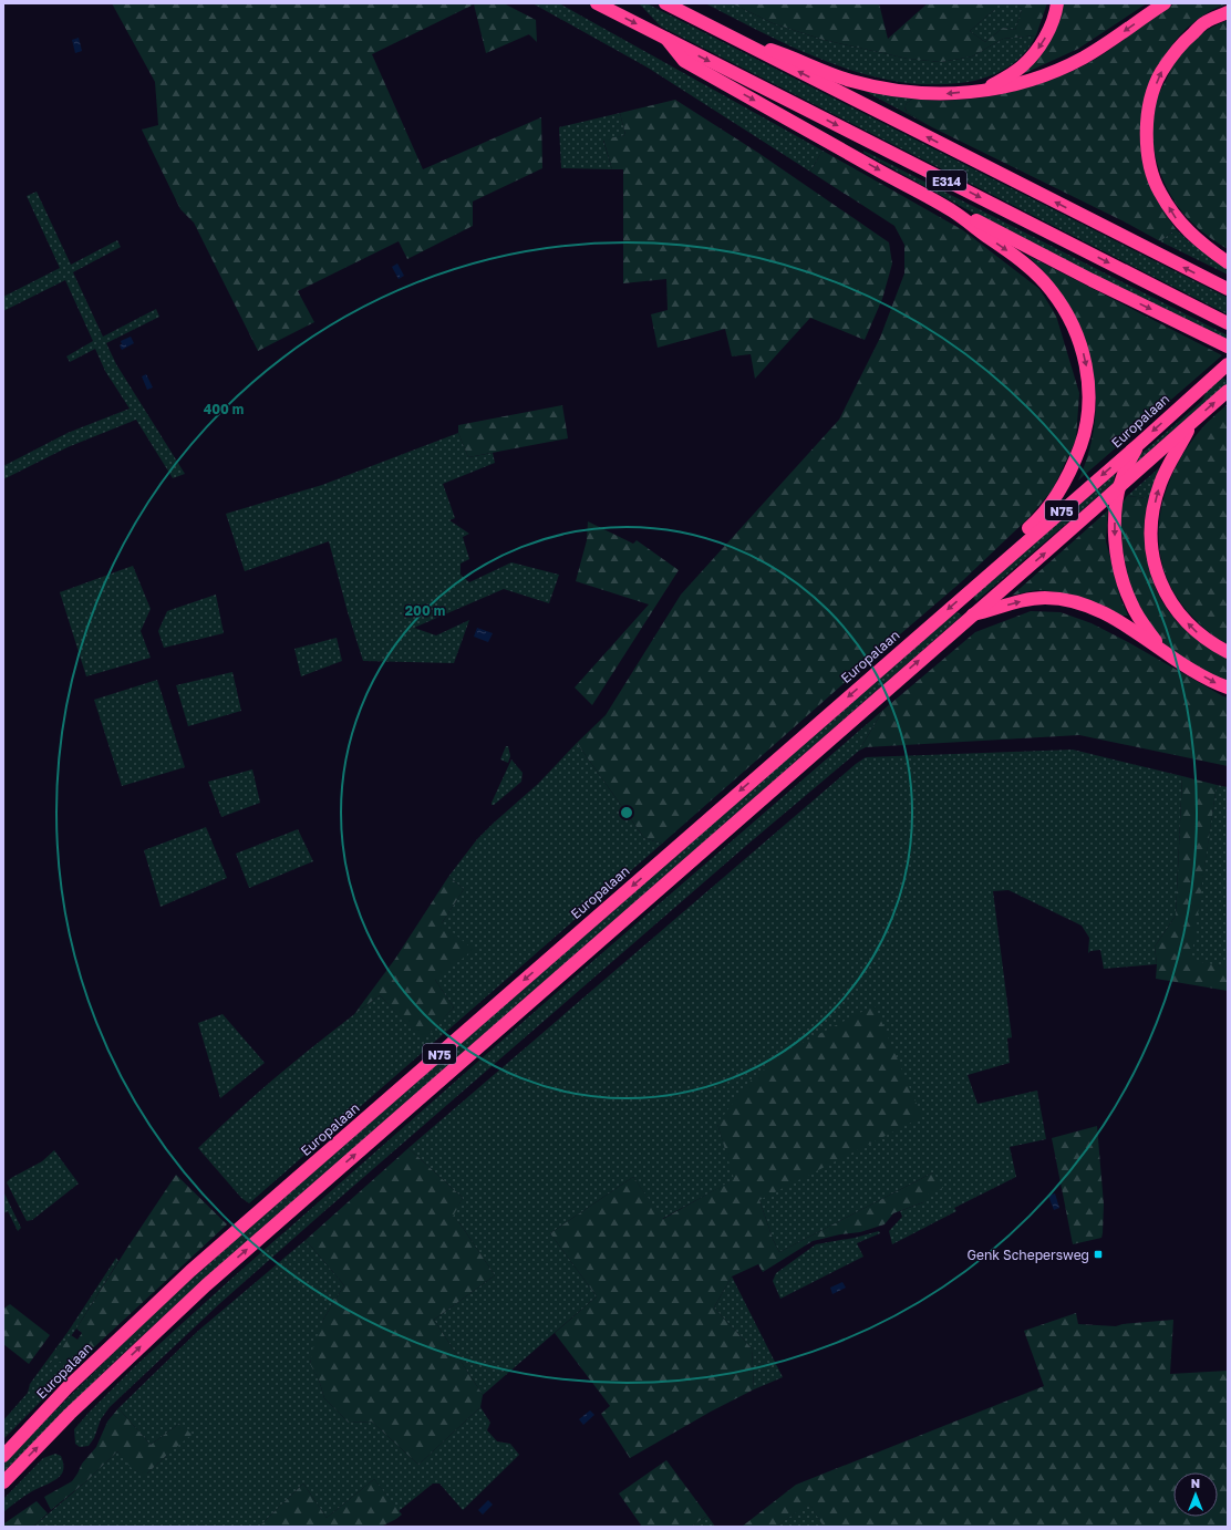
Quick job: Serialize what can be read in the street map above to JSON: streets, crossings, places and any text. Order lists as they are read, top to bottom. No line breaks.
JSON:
{"streets":{"highway":["E314","Europalaan","N75"]},"places":{"transit":["Genk Schepersweg"]},"north":"top","rings":["400 m","200 m"]}
